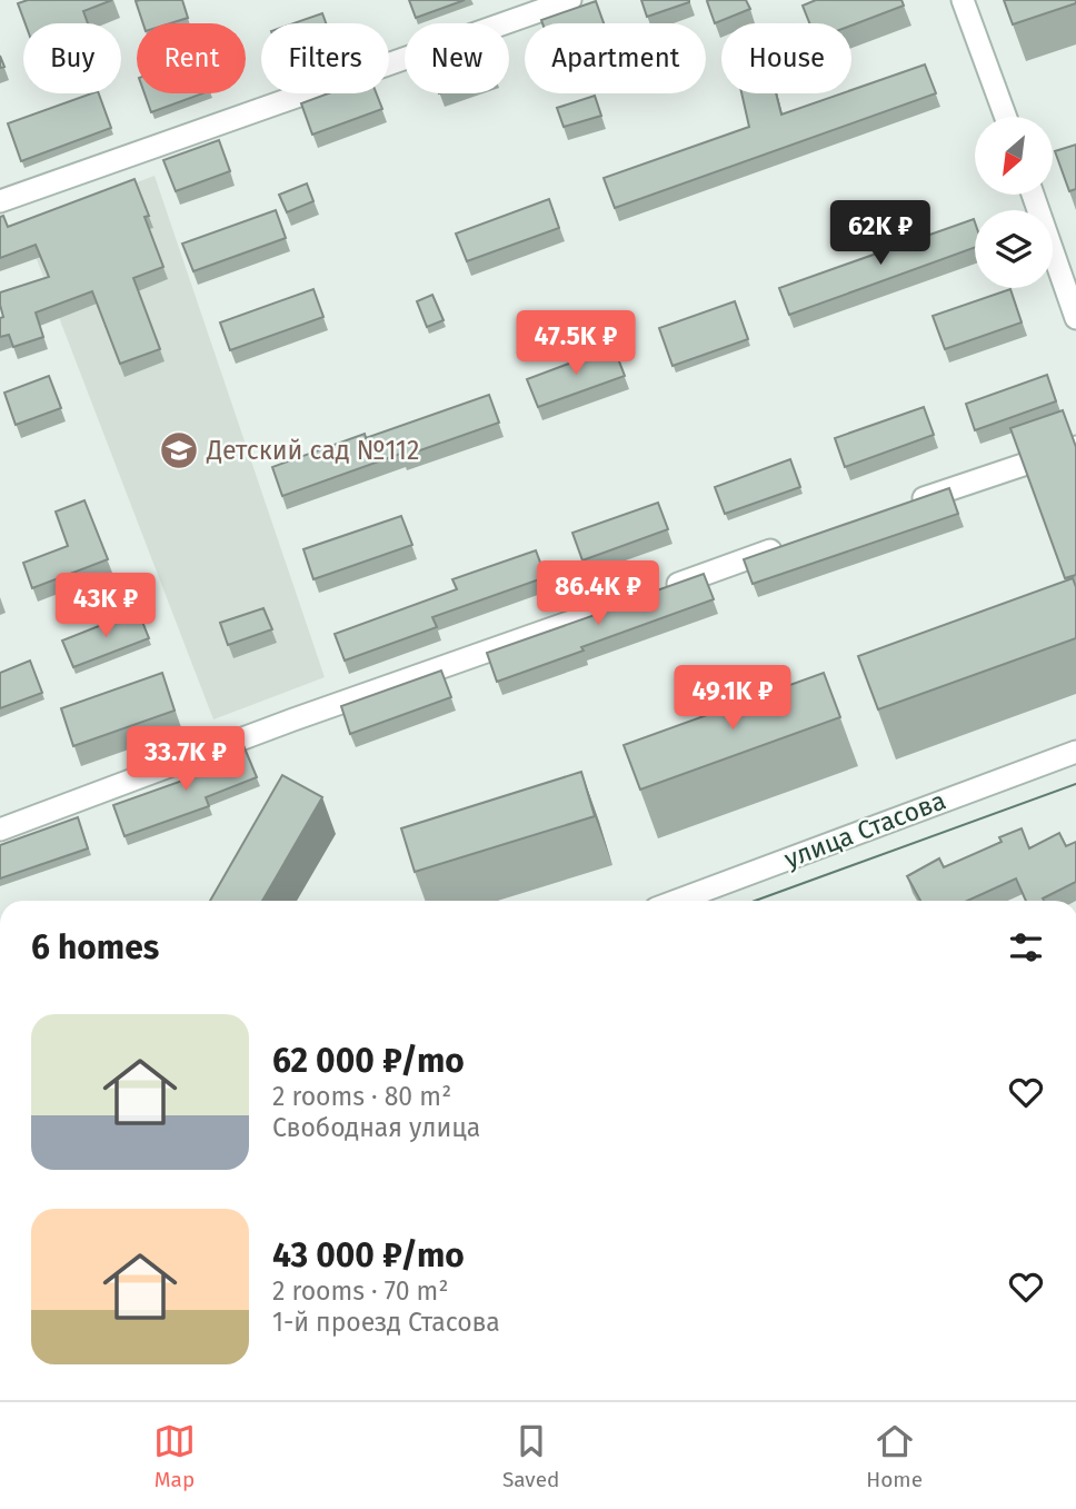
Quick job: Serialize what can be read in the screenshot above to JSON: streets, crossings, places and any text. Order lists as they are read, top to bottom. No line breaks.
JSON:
{"streets":{"street":["улица Стасова"]},"places":{"school or university":["Детский сад №112"]},"north":"bottom left","page":{"chip":["Buy","Rent","Filters","New","Apartment","House"],"price":["62K ₽","47.5K ₽","86.4K ₽","43K ₽","49.1K ₽","33.7K ₽"],"heading":"6 homes","list":[{"name":"62 000 ₽/mo","note":"2 rooms · 80 m² · Свободная улица"},{"name":"43 000 ₽/mo","note":"2 rooms · 70 m² · 1-й проезд Стасова"}],"tabs":["Map","Saved","Home"]}}
